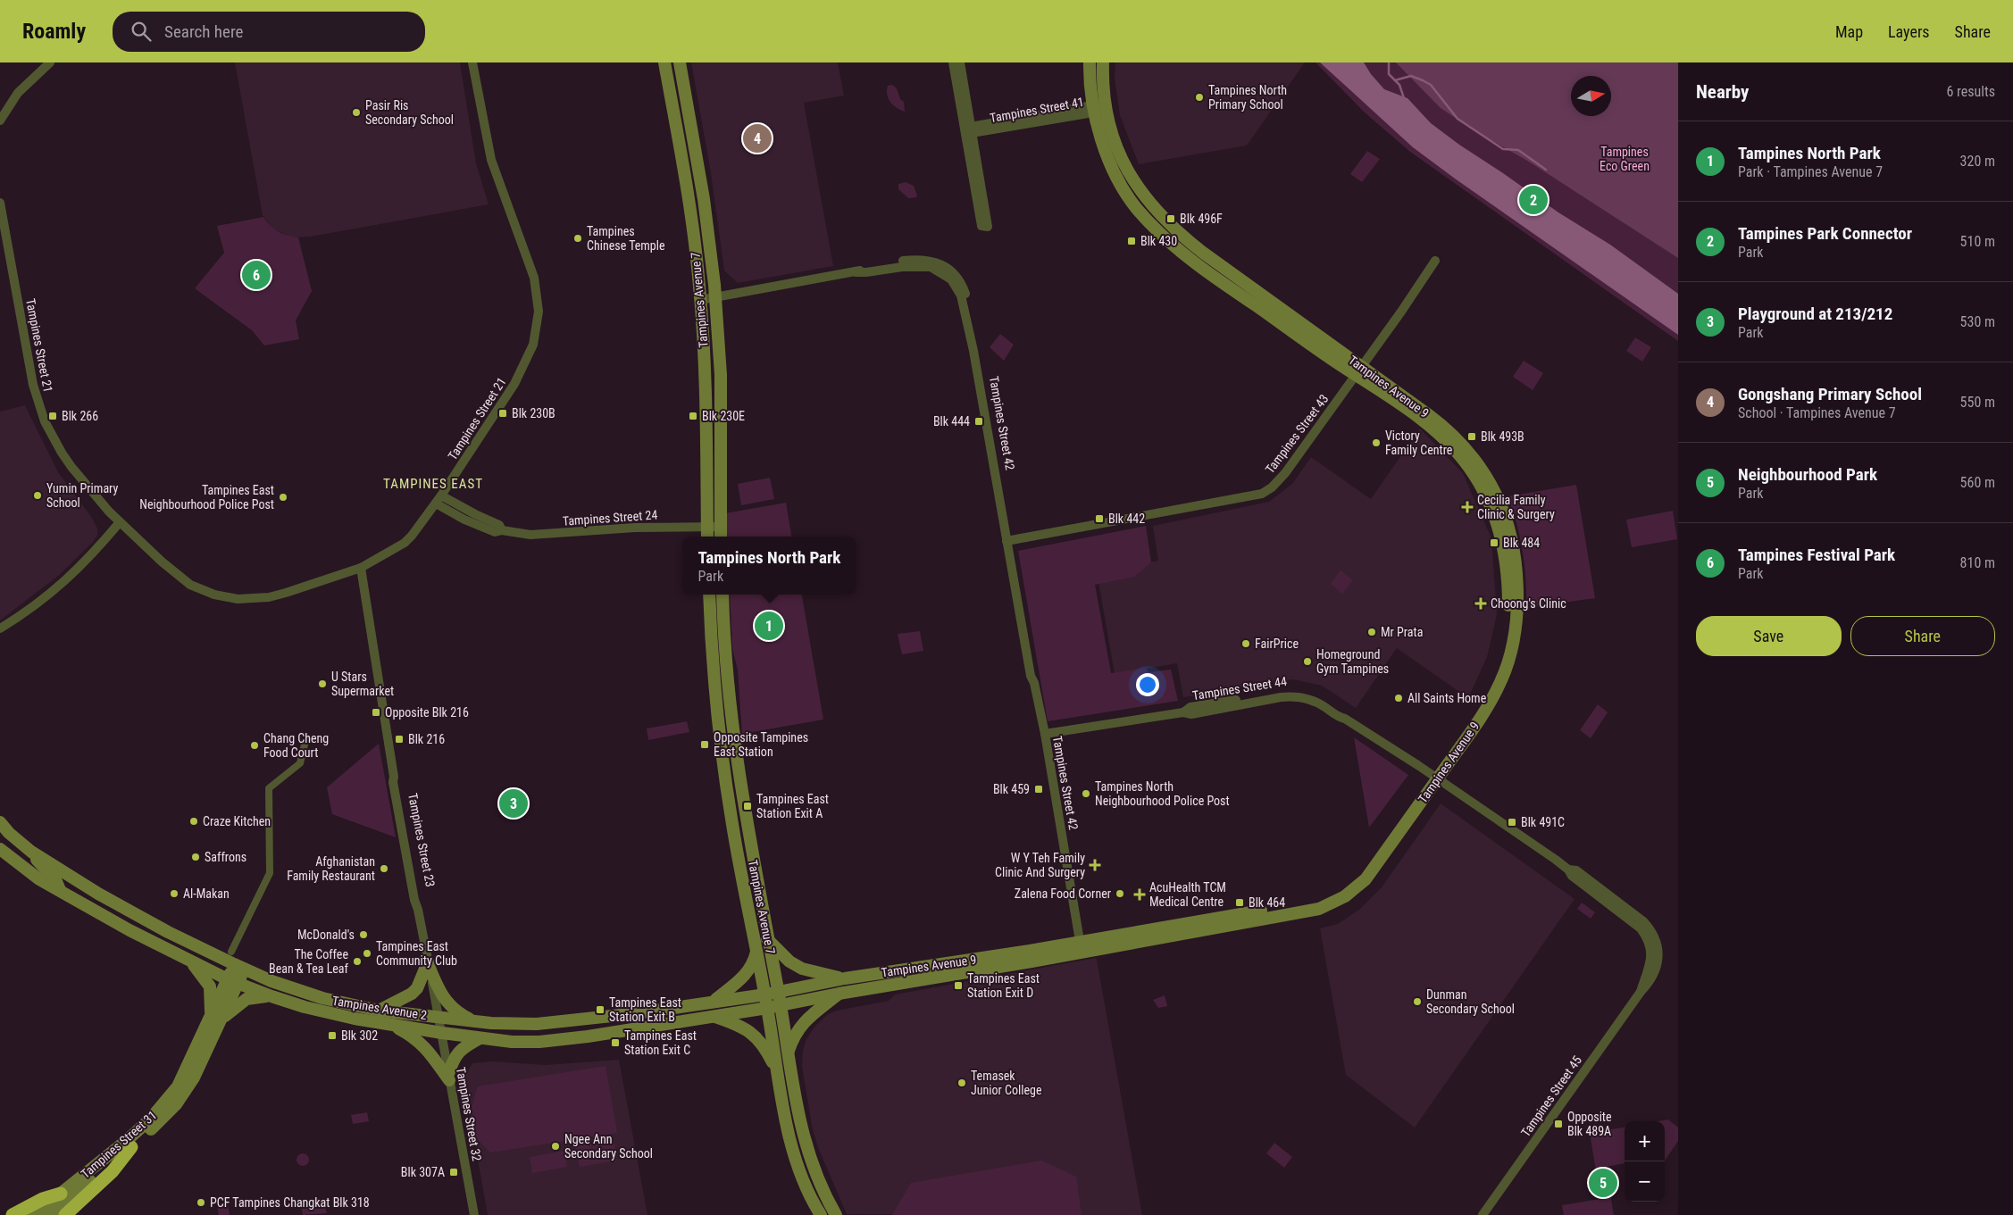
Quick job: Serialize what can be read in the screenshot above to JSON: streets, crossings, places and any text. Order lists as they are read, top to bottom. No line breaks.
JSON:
{"streets":{"main road":["Tampines Avenue 7","Tampines Avenue 9","Tampines Avenue 2","Tampines Street 31"],"street":["Tampines Street 41","Tampines Street 21","Tampines Street 42","Tampines Street 43","Tampines Street 24","Tampines Street 44","Tampines Street 23","Tampines Street 45","Tampines Street 32"]},"crossings":[["Tampines Street 41","Tampines Avenue 9"],["Tampines Avenue 7","Tampines Avenue 9"],["Tampines Avenue 7","Tampines Street 42"],["Tampines Avenue 7","Tampines Street 24"],["Tampines Avenue 7","Tampines Avenue 2"],["Tampines Street 21","Tampines Street 24"],["Tampines Street 21","Tampines Street 23"],["Tampines Avenue 9","Tampines Street 42"],["Tampines Avenue 9","Tampines Street 43"],["Tampines Avenue 9","Tampines Street 44"],["Tampines Avenue 9","Tampines Avenue 2"],["Tampines Avenue 9","Tampines Street 45"],["Tampines Street 42","Tampines Street 43"],["Tampines Street 42","Tampines Street 44"],["Tampines Street 44","Tampines Street 45"],["Tampines Street 23","Tampines Avenue 2"],["Tampines Street 23","Tampines Street 32"],["Tampines Avenue 2","Tampines Street 32"],["Tampines Avenue 2","Tampines Street 31"]],"districts":["TAMPINES EAST"],"parks":["Tampines Eco Green"],"places":{"other":["Tampines North Primary School","Pasir Ris Secondary School","Tampines Chinese Temple","Victory Family Centre","Yumin Primary School","Tampines East Neighbourhood Police Post","Mr Prata","FairPrice","Homeground Gym Tampines","U Stars Supermarket","All Saints Home","Chang Cheng Food Court","Tampines North Neighbourhood Police Post","Craze Kitchen","Saffrons","Afghanistan Family Restaurant","Al-Makan","Zalena Food Corner","McDonald's","Tampines East Community Club","The Coffee Bean & Tea Leaf","Dunman Secondary School","Temasek Junior College","Ngee Ann Secondary School","PCF Tampines Changkat Blk 318"],"transit":["Blk 496F","Blk 430","Blk 230B","Blk 266","Blk 230E","Blk 444","Blk 493B","Blk 442","Blk 484","Opposite Blk 216","Blk 216","Opposite Tampines East Station","Blk 459","Tampines East Station Exit A","Blk 491C","Blk 464","Tampines East Station Exit D","Tampines East Station Exit B","Blk 302","Tampines East Station Exit C","Opposite Blk 489A","Blk 307A"],"health":["Cecilia Family Clinic & Surgery","Choong's Clinic","W Y Teh Family Clinic And Surgery","AcuHealth TCM Medical Centre"]},"north":"right","page":{"header":"Roamly","search":"Search here","nav":["Map","Layers","Share"],"heading":["Nearby","6 results"],"list":[{"mark":"1","name":"Tampines North Park","note":"Park · Tampines Avenue 7","value":"320 m"},{"mark":"2","name":"Tampines Park Connector","note":"Park","value":"510 m"},{"mark":"3","name":"Playground at 213/212","note":"Park","value":"530 m"},{"mark":"4","name":"Gongshang Primary School","note":"School · Tampines Avenue 7","value":"550 m"},{"mark":"5","name":"Neighbourhood Park","note":"Park","value":"560 m"},{"mark":"6","name":"Tampines Festival Park","note":"Park","value":"810 m"}],"pins":["4","2","6","1","3","5"],"popup":["Tampines North Park","Park"],"buttons":["Save","Share"],"map_buttons":["+","−"]}}
